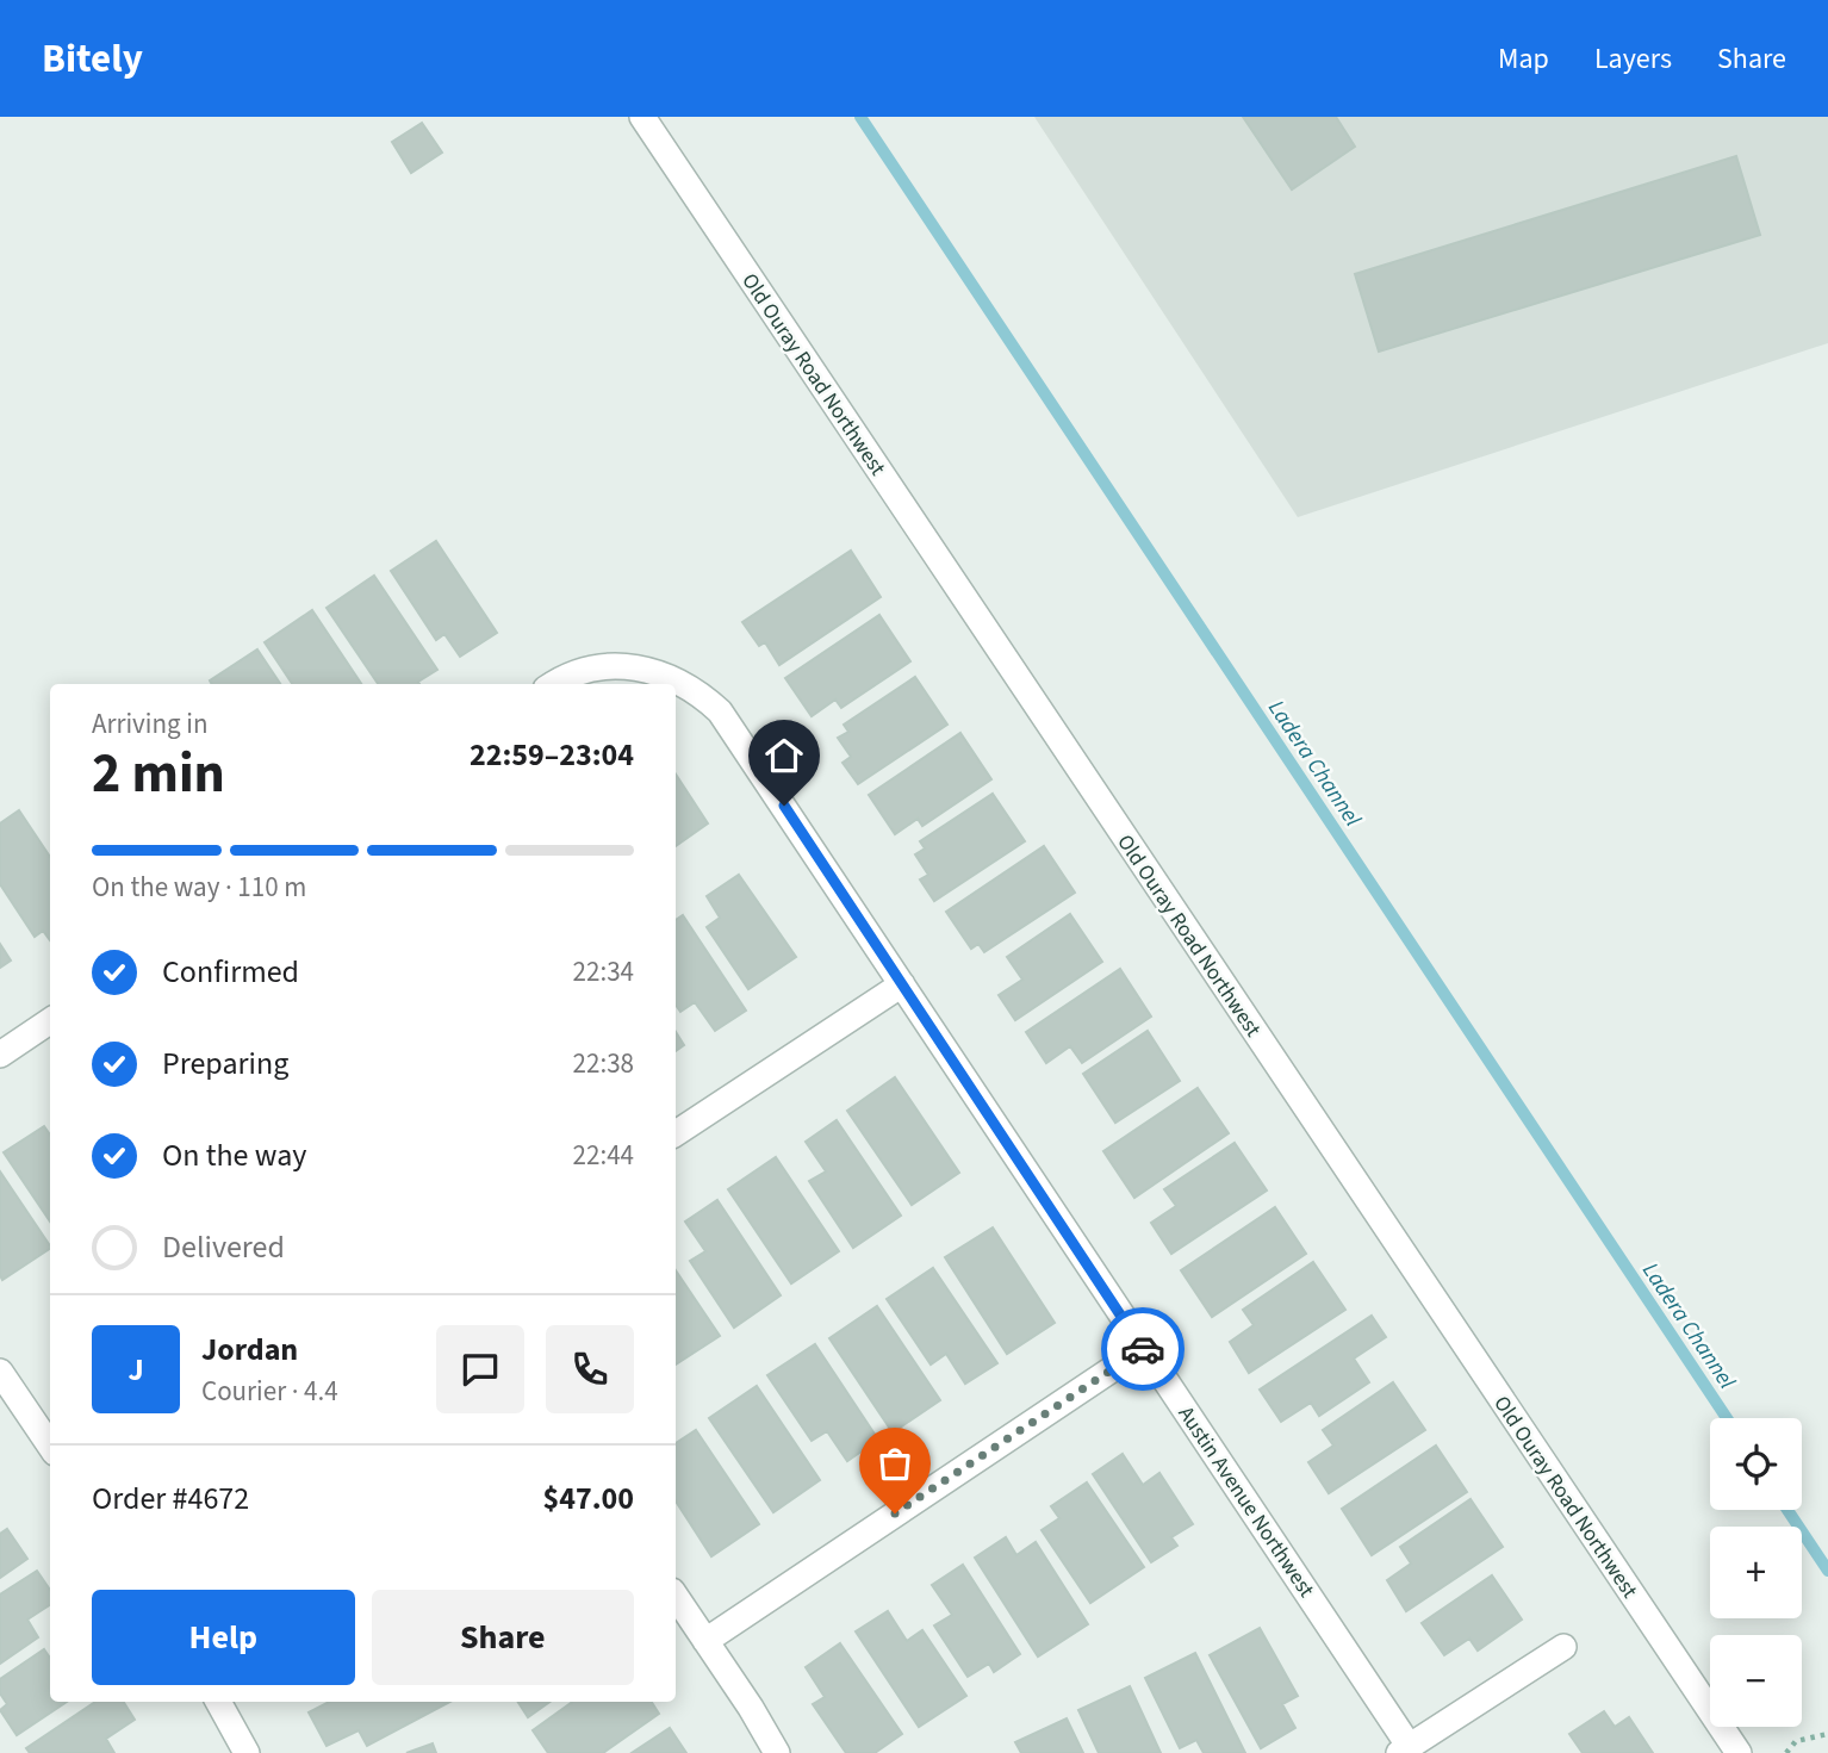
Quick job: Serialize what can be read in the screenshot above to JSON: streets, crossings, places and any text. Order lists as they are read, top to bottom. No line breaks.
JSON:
{"streets":{"street":["Old Ouray Road Northwest","Austin Avenue Northwest"]},"water":["Ladera Channel"],"page":{"header":"Bitely","nav":["Map","Layers","Share"],"heading":["2 min","Arriving in","22:59–23:04"],"panel":["Jordan","Courier · 4.4","Order #4672","$47.00"],"bar":"On the way · 110 m","list":[["Confirmed","22:34"],["Preparing","22:38"],["On the way","22:44"],"Delivered"],"round":"J","map_buttons":["+","−"],"buttons":["Help","Share"]}}
